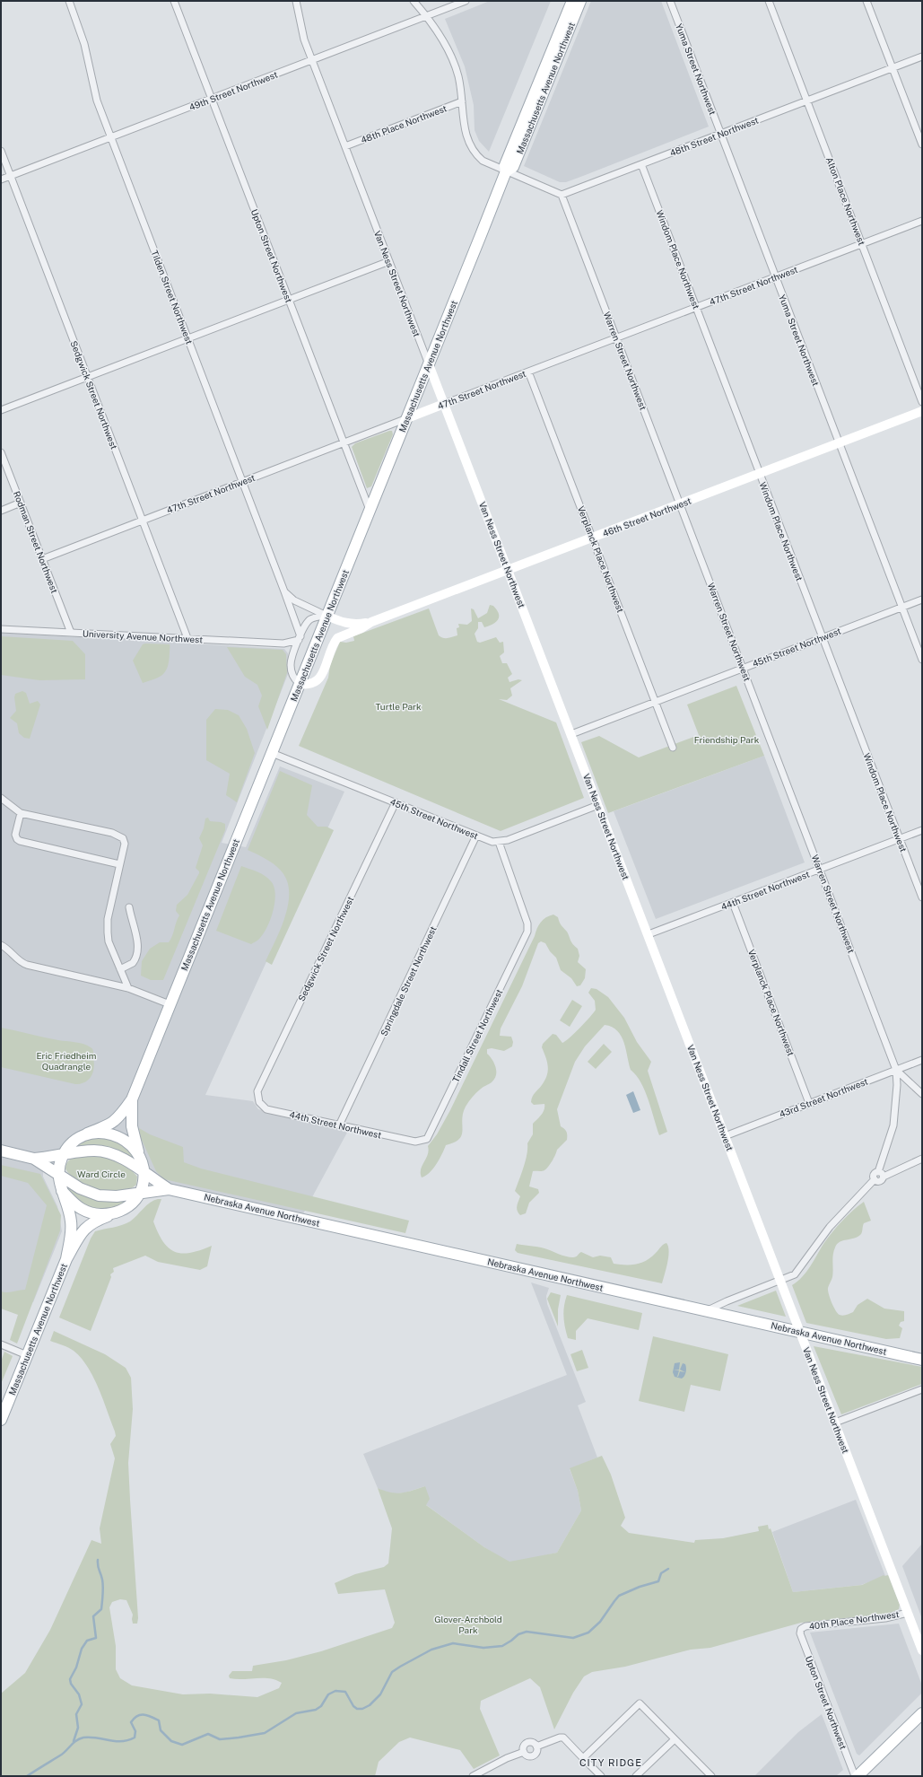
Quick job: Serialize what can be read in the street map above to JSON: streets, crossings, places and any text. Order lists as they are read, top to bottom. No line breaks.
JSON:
{"streets":{"main road":["Massachusetts Avenue Northwest","Nebraska Avenue Northwest"],"street":["Yuma Street Northwest","49th Street Northwest","48th Place Northwest","48th Street Northwest","Alton Place Northwest","Upton Street Northwest","Windom Place Northwest","Van Ness Street Northwest","47th Street Northwest","Tilden Street Northwest","Warren Street Northwest","Sedgwick Street Northwest","46th Street Northwest","Rodman Street Northwest","Verplanck Place Northwest","University Avenue Northwest","45th Street Northwest","44th Street Northwest","Springdale Street Northwest","Tindall Street Northwest","43rd Street Northwest","40th Place Northwest"]},"crossings":[["Yuma Street Northwest","48th Street Northwest"],["Yuma Street Northwest","47th Street Northwest"],["Yuma Street Northwest","46th Street Northwest"],["Yuma Street Northwest","45th Street Northwest"],["Massachusetts Avenue Northwest","Upton Street Northwest"],["Massachusetts Avenue Northwest","Van Ness Street Northwest"],["Massachusetts Avenue Northwest","47th Street Northwest"],["Massachusetts Avenue Northwest","45th Street Northwest"],["Massachusetts Avenue Northwest","Nebraska Avenue Northwest"],["49th Street Northwest","Upton Street Northwest"],["49th Street Northwest","Van Ness Street Northwest"],["49th Street Northwest","Tilden Street Northwest"],["49th Street Northwest","Sedgwick Street Northwest"],["48th Place Northwest","Van Ness Street Northwest"],["48th Street Northwest","Alton Place Northwest"],["48th Street Northwest","Windom Place Northwest"],["48th Street Northwest","Warren Street Northwest"],["Alton Place Northwest","47th Street Northwest"],["Upton Street Northwest","47th Street Northwest"],["Upton Street Northwest","40th Place Northwest"],["Windom Place Northwest","47th Street Northwest"],["Windom Place Northwest","46th Street Northwest"],["Windom Place Northwest","45th Street Northwest"],["Windom Place Northwest","44th Street Northwest"],["Van Ness Street Northwest","47th Street Northwest"],["Van Ness Street Northwest","46th Street Northwest"],["Van Ness Street Northwest","45th Street Northwest"],["Van Ness Street Northwest","44th Street Northwest"],["Van Ness Street Northwest","43rd Street Northwest"],["Van Ness Street Northwest","Nebraska Avenue Northwest"],["Van Ness Street Northwest","40th Place Northwest"],["47th Street Northwest","Tilden Street Northwest"],["47th Street Northwest","Warren Street Northwest"],["47th Street Northwest","Sedgwick Street Northwest"],["47th Street Northwest","Rodman Street Northwest"],["47th Street Northwest","Verplanck Place Northwest"],["Tilden Street Northwest","University Avenue Northwest"],["Warren Street Northwest","46th Street Northwest"],["Warren Street Northwest","45th Street Northwest"],["Warren Street Northwest","44th Street Northwest"],["Warren Street Northwest","43rd Street Northwest"],["Sedgwick Street Northwest","University Avenue Northwest"],["Sedgwick Street Northwest","45th Street Northwest"],["Sedgwick Street Northwest","44th Street Northwest"],["46th Street Northwest","Verplanck Place Northwest"],["Rodman Street Northwest","University Avenue Northwest"],["Verplanck Place Northwest","45th Street Northwest"],["Verplanck Place Northwest","44th Street Northwest"],["Verplanck Place Northwest","43rd Street Northwest"],["45th Street Northwest","Springdale Street Northwest"],["45th Street Northwest","Tindall Street Northwest"],["44th Street Northwest","Springdale Street Northwest"],["44th Street Northwest","Tindall Street Northwest"]],"districts":["CITY RIDGE"],"parks":["Turtle Park","Friendship Park","Eric Friedheim Quadrangle","Ward Circle","Glover-Archbold Park"]}
